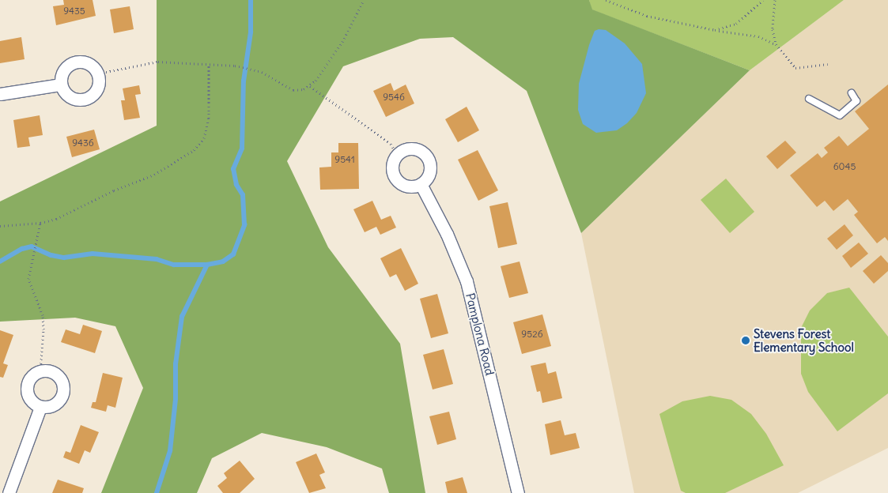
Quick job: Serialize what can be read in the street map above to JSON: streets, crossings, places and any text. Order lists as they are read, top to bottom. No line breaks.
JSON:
{"streets":{"street":["Pamplona Road"]},"places":["Stevens Forest Elementary School"],"house_numbers":["9435","9546","9436","9541","6045","9526"]}
